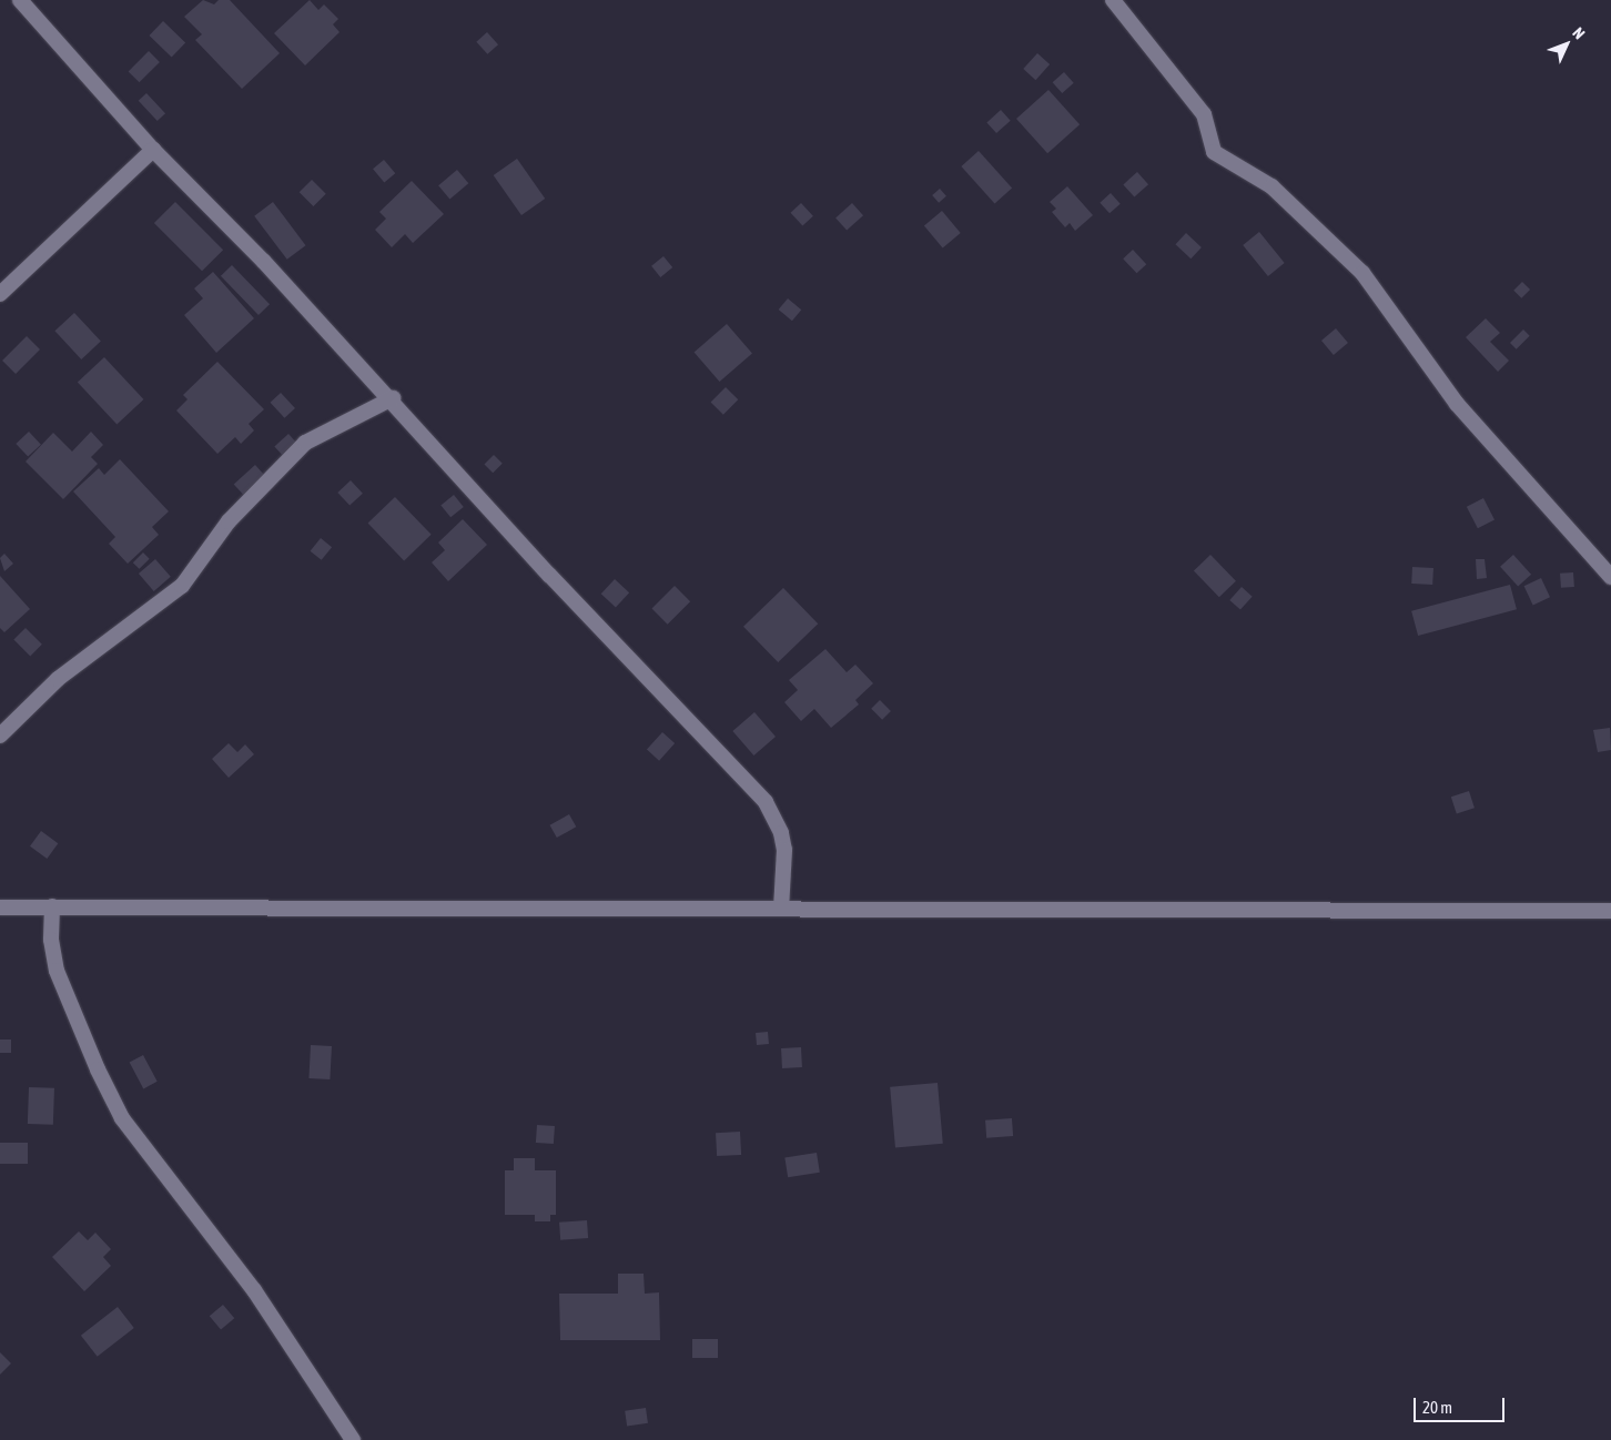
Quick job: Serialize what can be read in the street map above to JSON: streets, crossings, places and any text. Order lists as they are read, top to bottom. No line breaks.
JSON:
{"scale_bar":"20 m","north":"top right"}
